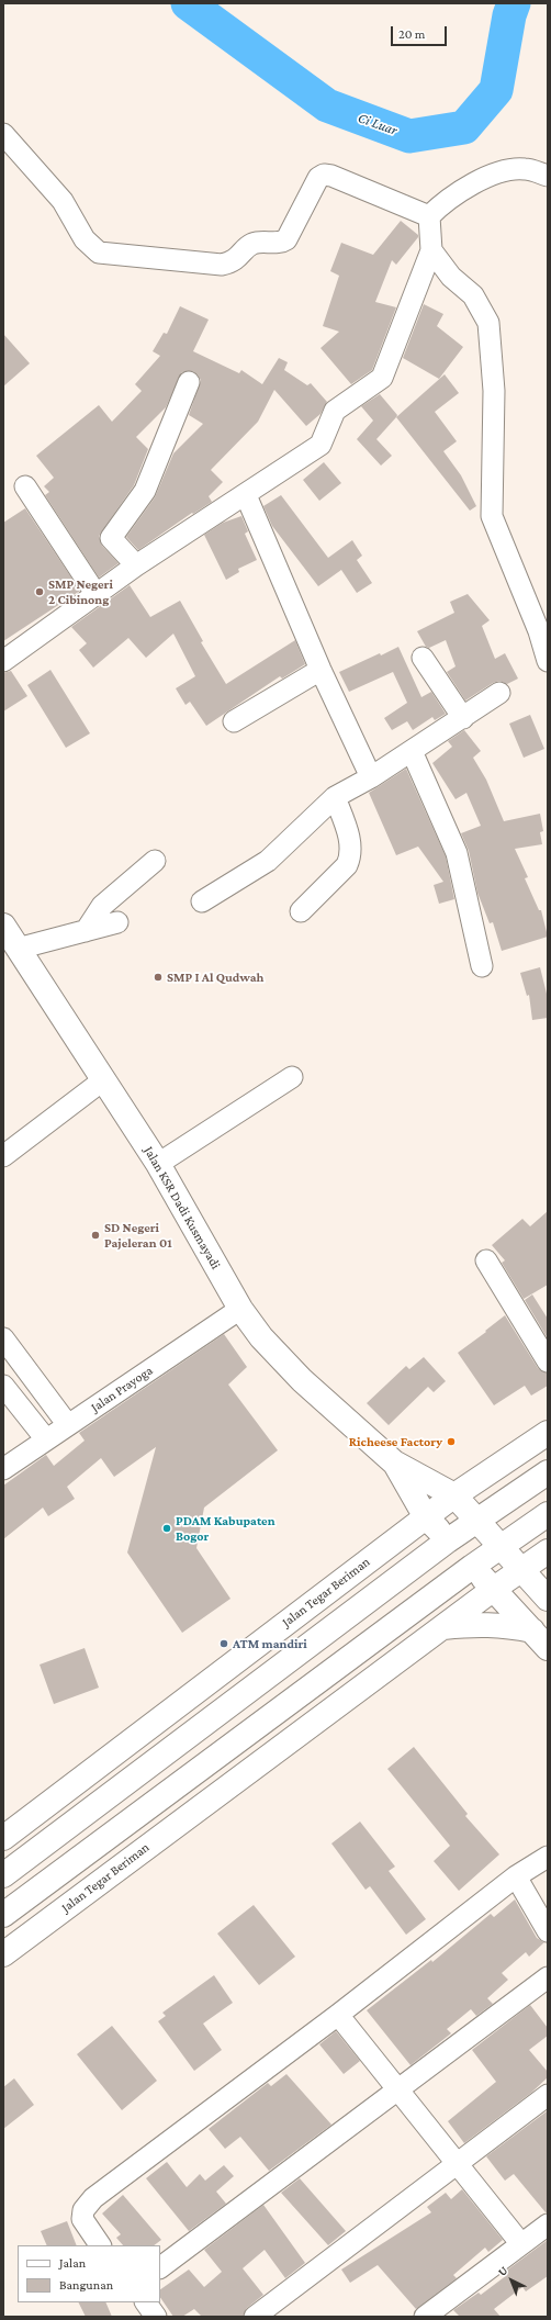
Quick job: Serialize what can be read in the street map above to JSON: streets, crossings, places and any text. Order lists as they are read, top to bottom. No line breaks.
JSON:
{"streets":{"main road":["Jalan KSR Dadi Kusmayadi","Jalan Tegar Beriman"],"street":["Jalan Prayoga"]},"crossings":[["Jalan KSR Dadi Kusmayadi","Jalan Prayoga"],["Jalan KSR Dadi Kusmayadi","Jalan Tegar Beriman"]],"water":["Ci Luar"],"places":["SMP Negeri 2 Cibinong","SMP I Al Qudwah","SD Negeri Pajeleran 01","Richeese Factory","PDAM Kabupaten Bogor","ATM mandiri"],"legend":["Jalan","Bangunan"],"scale_bar":"20 m","north":"top left"}
